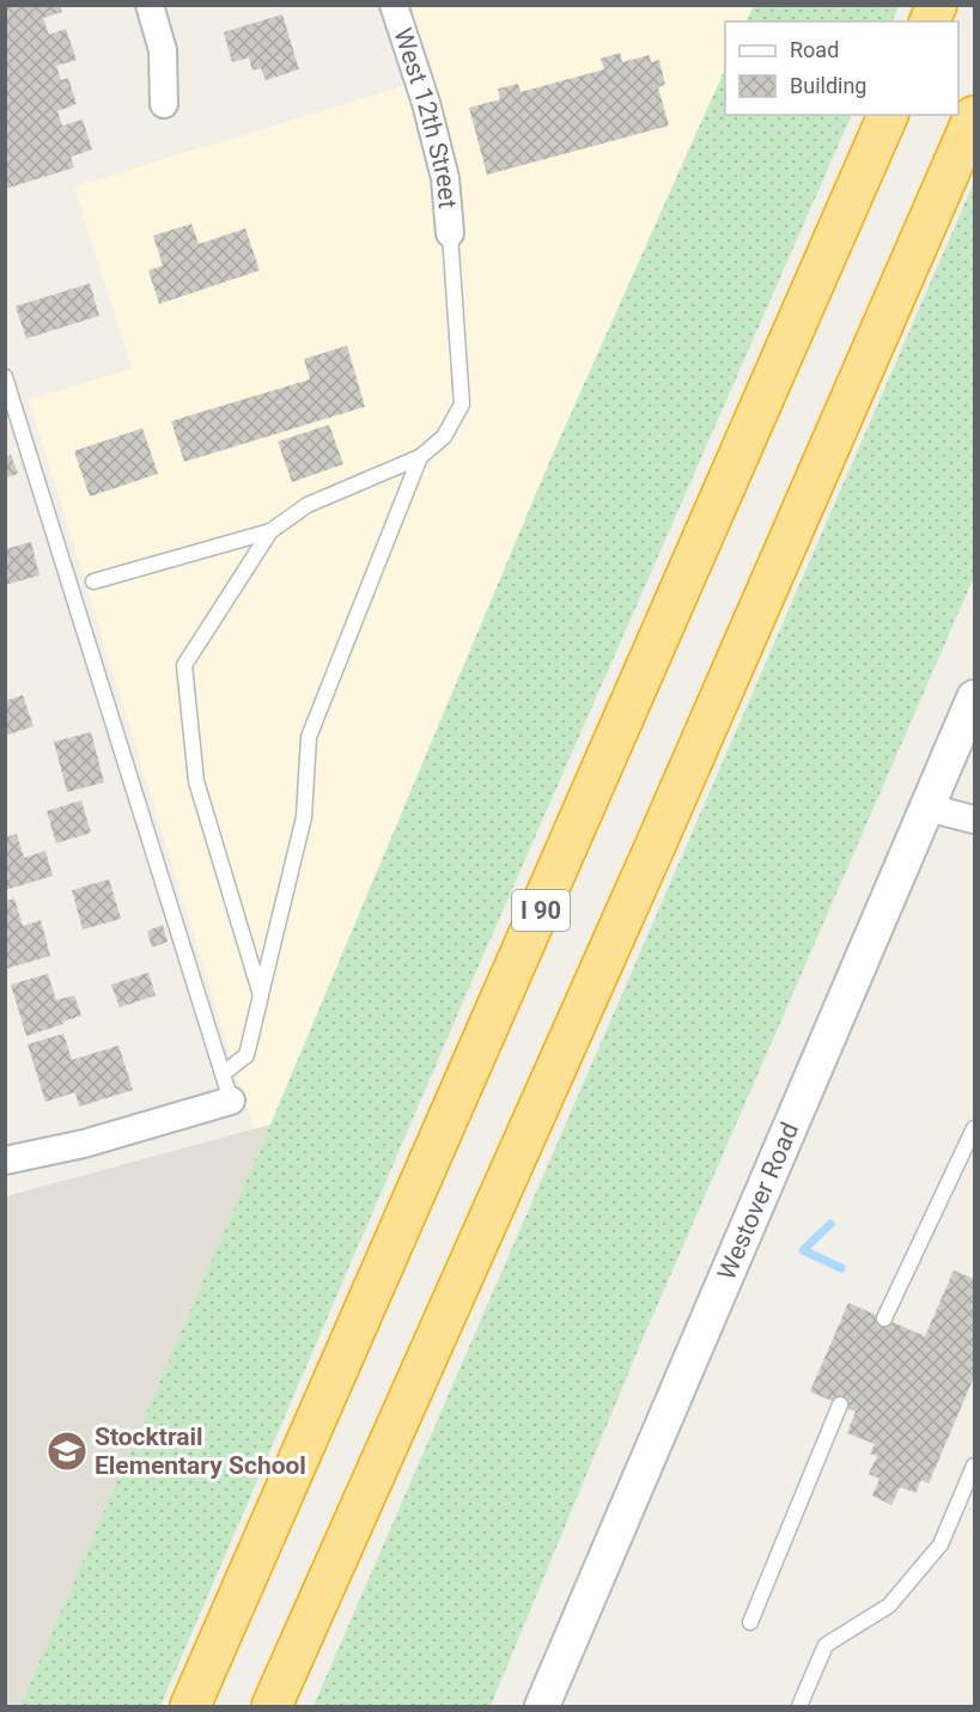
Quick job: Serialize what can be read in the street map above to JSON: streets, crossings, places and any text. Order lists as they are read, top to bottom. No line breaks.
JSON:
{"streets":{"highway":["I 90"],"street":["West 12th Street","Westover Road"]},"places":{"school or university":["Stocktrail Elementary School"]},"legend":["Road","Building"]}
